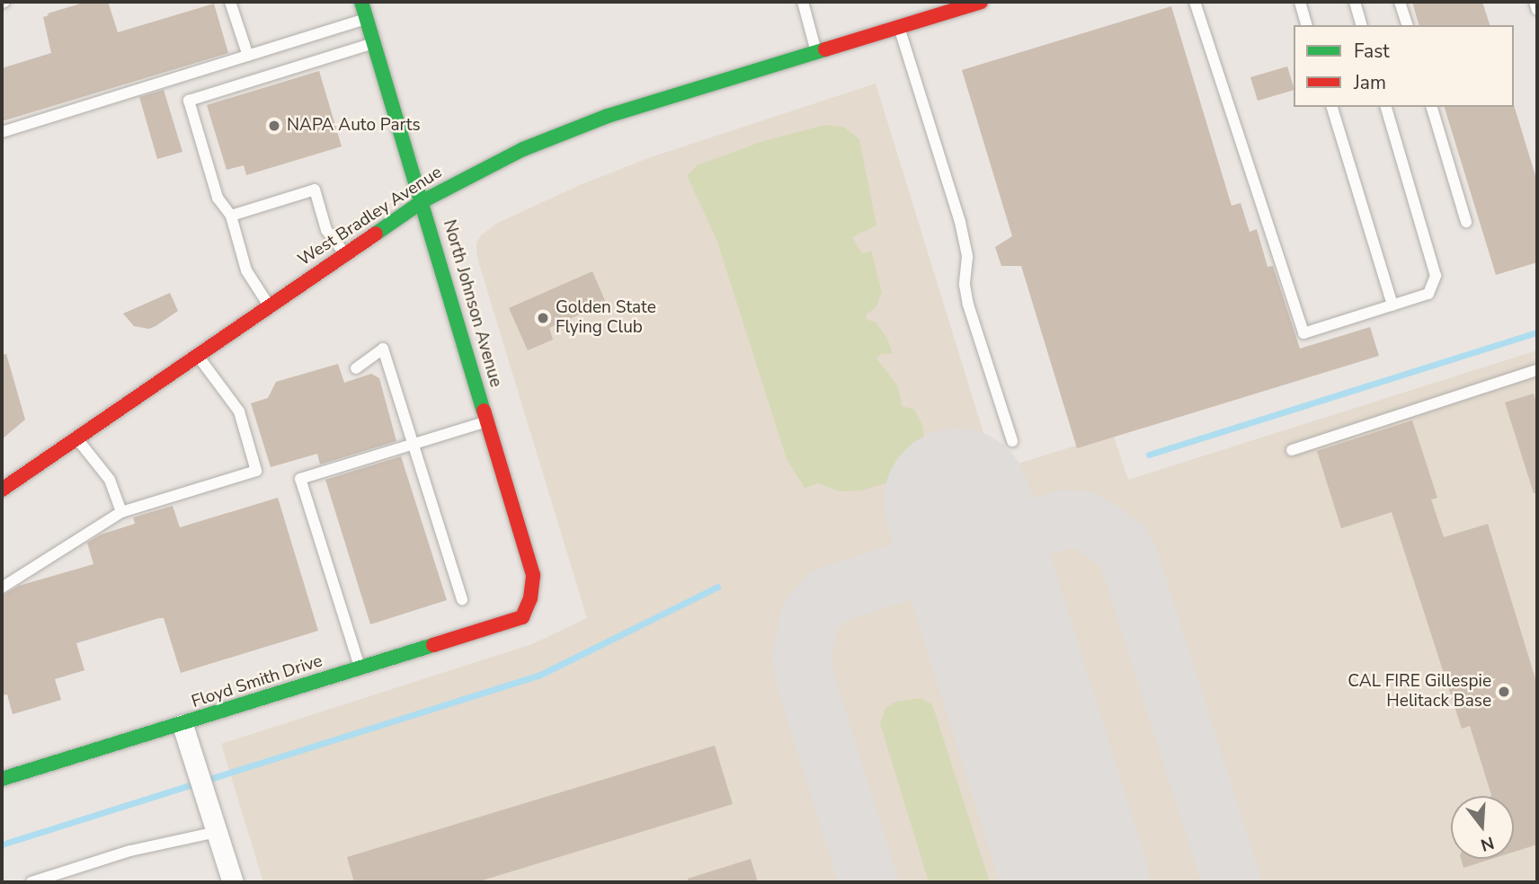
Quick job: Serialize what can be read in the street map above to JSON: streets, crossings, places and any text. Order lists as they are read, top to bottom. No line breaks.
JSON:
{"streets":{"main road":["West Bradley Avenue","North Johnson Avenue","Floyd Smith Drive"]},"crossings":[["West Bradley Avenue","North Johnson Avenue"],["North Johnson Avenue","Floyd Smith Drive"]],"places":["NAPA Auto Parts","Golden State Flying Club","CAL FIRE Gillespie Helitack Base"],"legend":["Fast","Jam"],"north":"bottom"}
